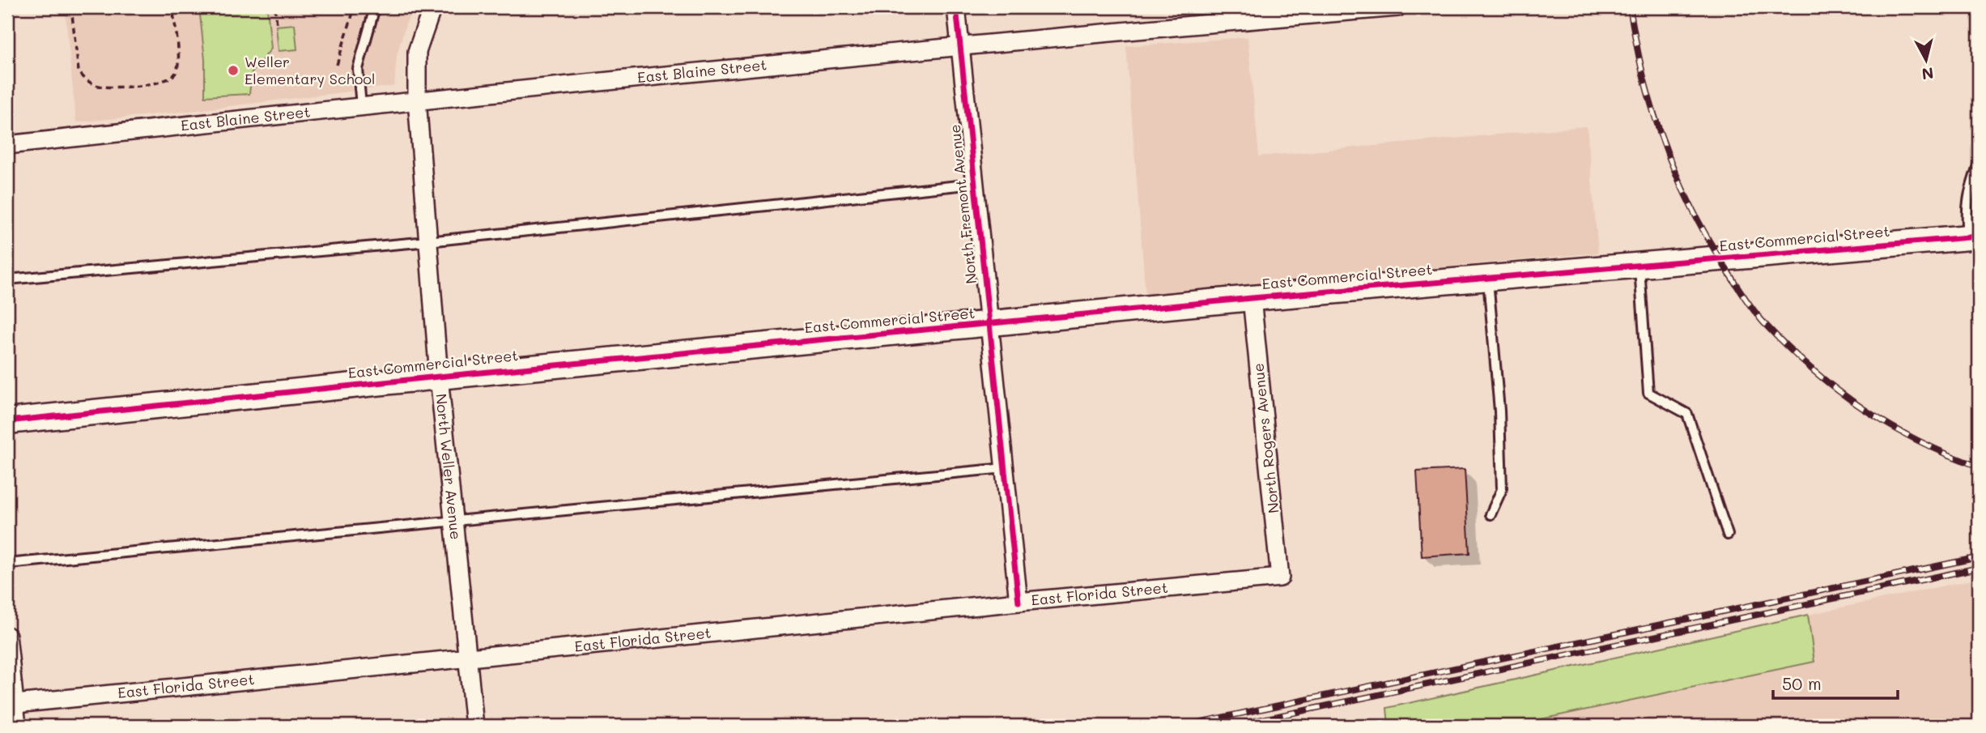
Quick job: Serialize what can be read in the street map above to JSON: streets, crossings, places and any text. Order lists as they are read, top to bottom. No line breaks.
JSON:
{"streets":{"street":["East Blaine Street","North Fremont Avenue","East Commercial Street","North Rogers Avenue","North Weller Avenue","East Florida Street"]},"crossings":[["East Blaine Street","North Fremont Avenue"],["East Blaine Street","North Weller Avenue"],["North Fremont Avenue","East Commercial Street"],["North Fremont Avenue","East Florida Street"],["East Commercial Street","North Rogers Avenue"],["East Commercial Street","North Weller Avenue"],["North Rogers Avenue","East Florida Street"],["North Weller Avenue","East Florida Street"]],"places":["Weller Elementary School"],"scale_bar":"50 m","north":"bottom"}
